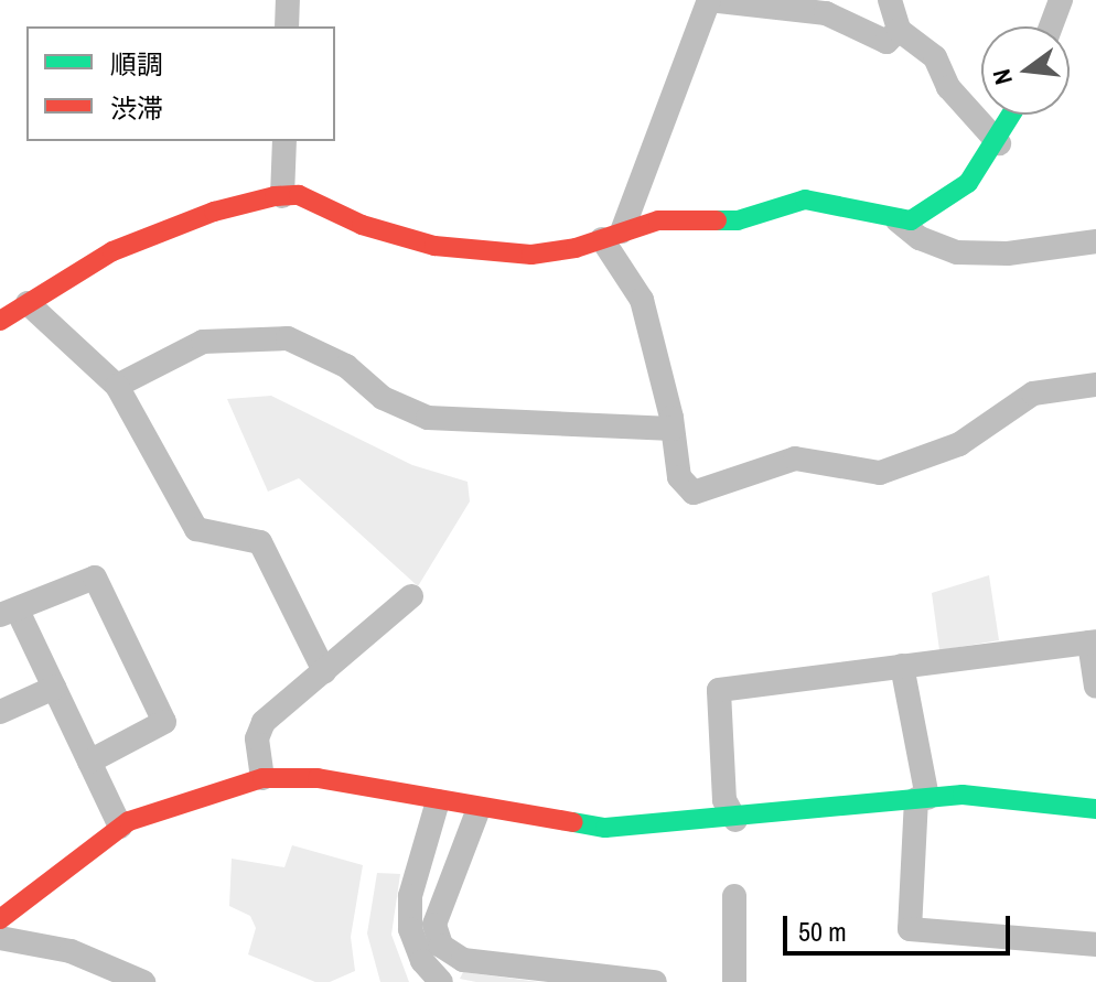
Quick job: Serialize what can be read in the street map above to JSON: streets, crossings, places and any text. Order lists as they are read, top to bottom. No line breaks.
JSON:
{"legend":["順調","渋滞"],"scale_bar":"50 m","north":"left"}
